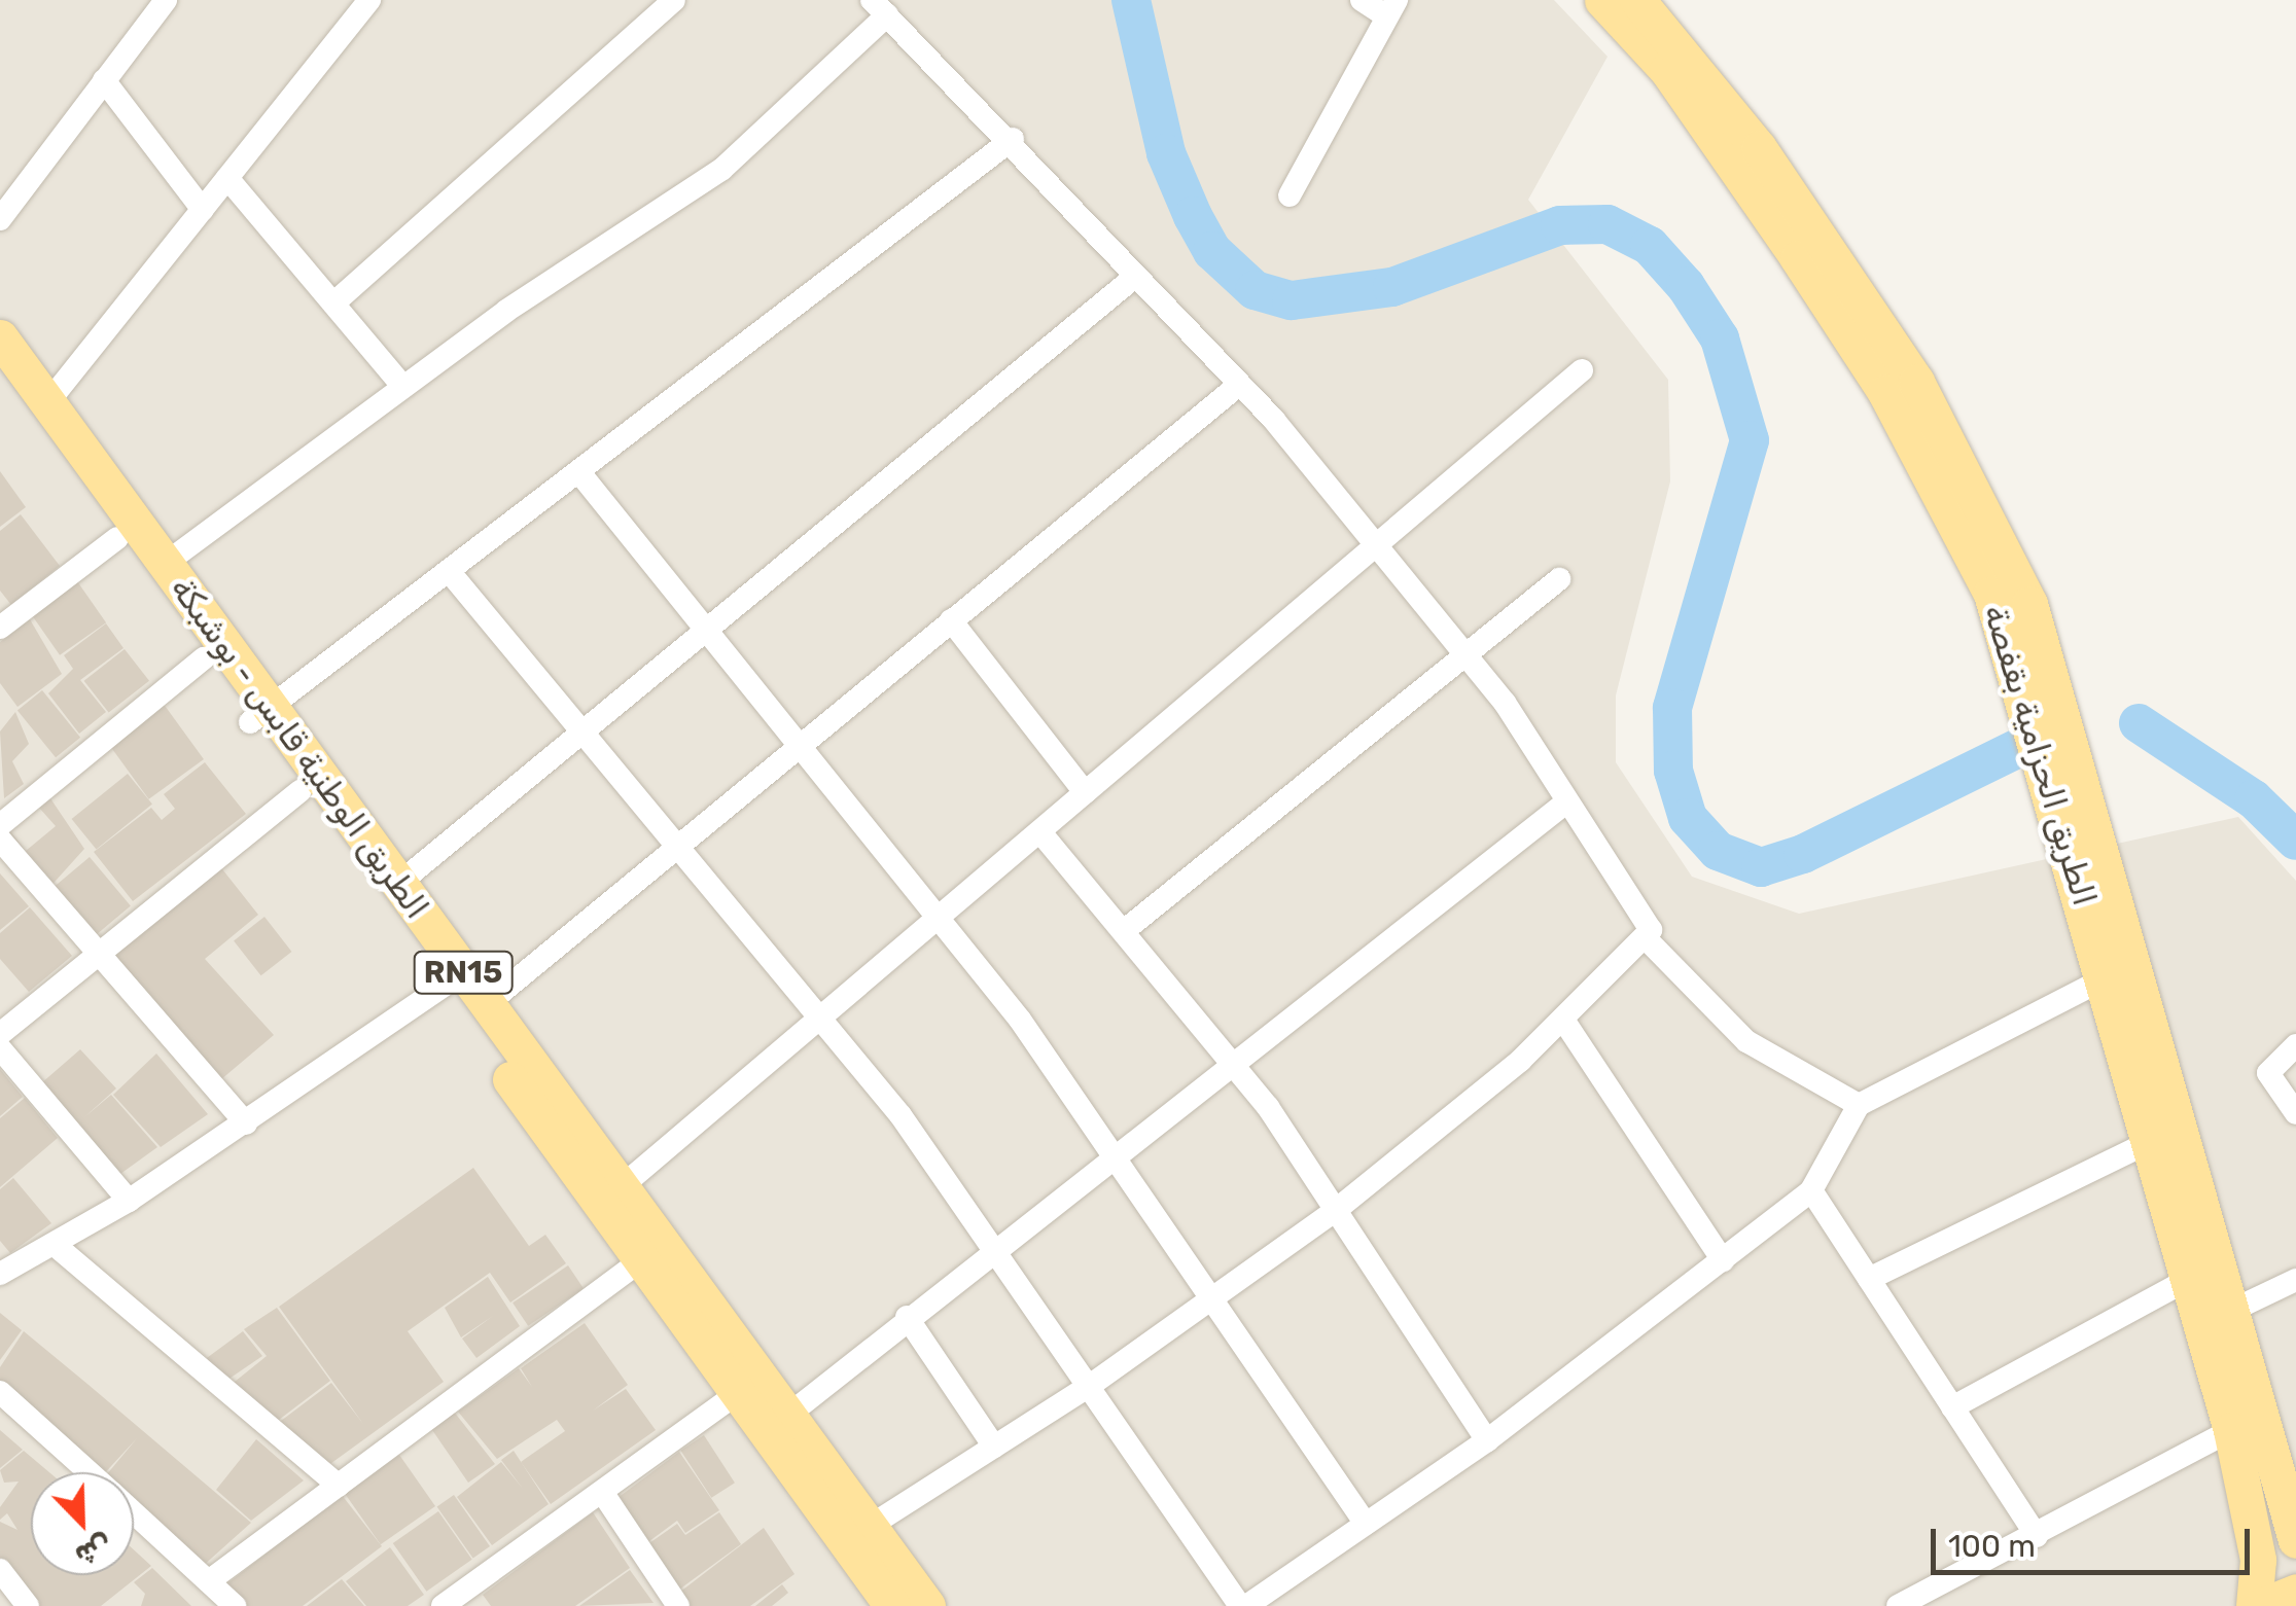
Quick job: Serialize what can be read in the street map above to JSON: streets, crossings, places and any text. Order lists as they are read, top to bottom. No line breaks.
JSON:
{"streets":{"main road":["الطريق الوطنية قابس - بوشبكة","الطريق الحزامية بقفصة","RN15"]},"scale_bar":"100 m","north":"bottom right"}
